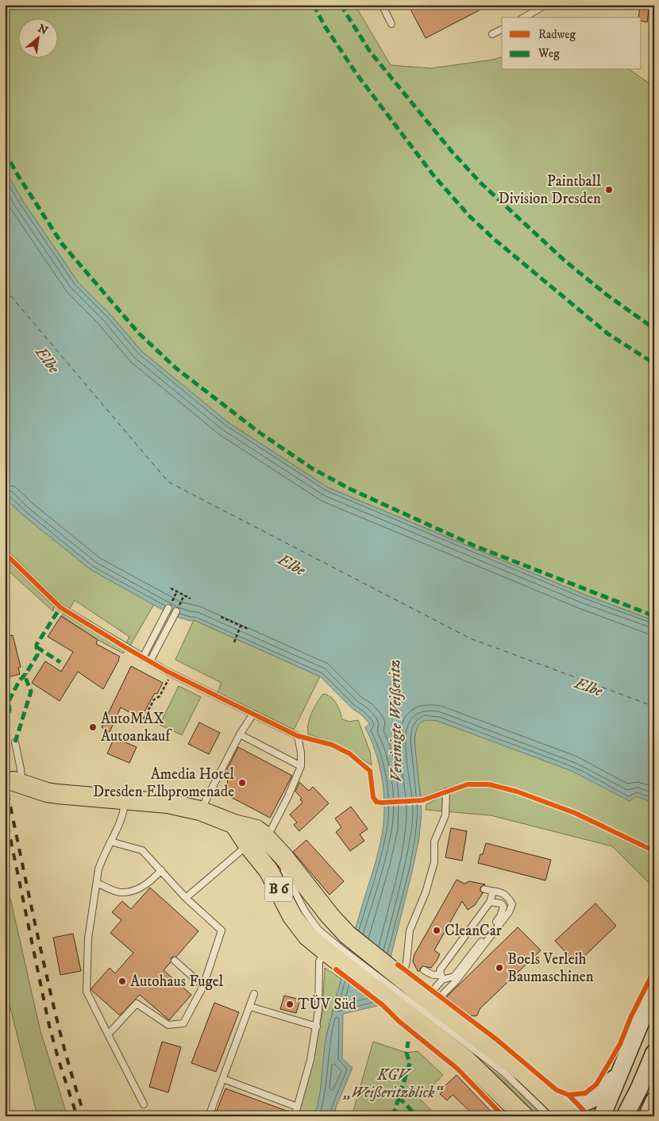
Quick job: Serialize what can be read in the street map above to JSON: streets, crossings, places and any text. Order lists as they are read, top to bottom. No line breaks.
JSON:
{"streets":{"main road":["B 6"]},"water":["Elbe","Vereinigte Weißeritz"],"parks":["KGV „Weißeritzblick“"],"places":["Paintball Division Dresden","AutoMAX Autoankauf","Amedia Hotel Dresden Elbpromenade","CleanCar","Boels Verleih Baumaschinen","Autohaus Fugel","TÜV Süd"],"legend":["Radweg","Weg"],"north":"top right"}
